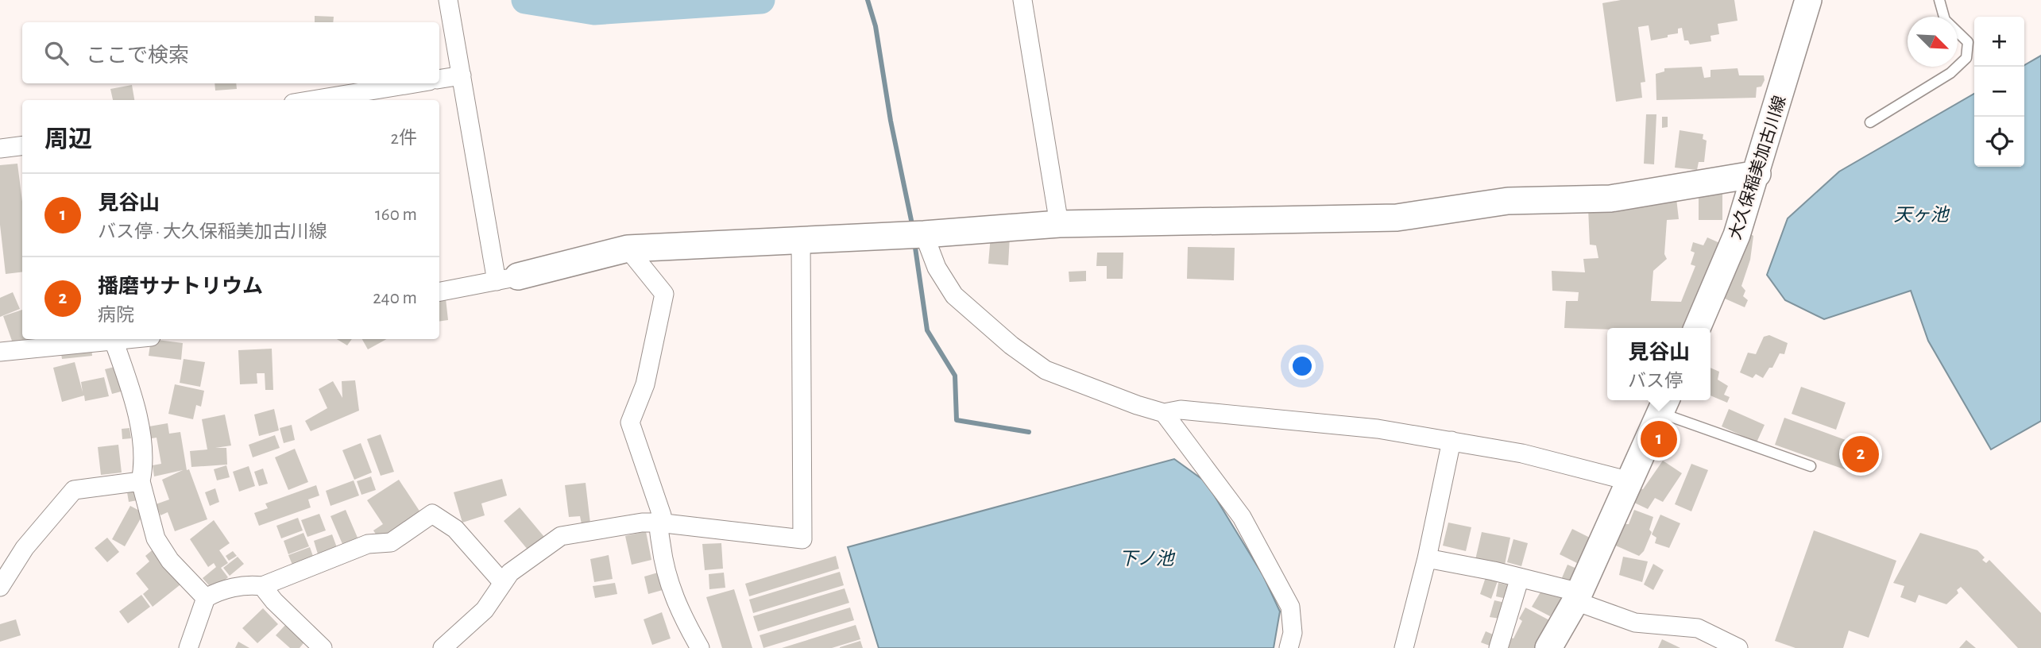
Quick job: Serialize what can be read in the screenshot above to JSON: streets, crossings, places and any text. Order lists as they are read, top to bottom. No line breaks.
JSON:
{"streets":{"street":["大久保稲美加古川線"]},"water":["天ヶ池","下ノ池"],"north":"bottom right","page":{"map_buttons":["+","−"],"search":"ここで検索","heading":["周辺","2件"],"list":[{"mark":"1","name":"見谷山","note":"バス停 · 大久保稲美加古川線","value":"160 m"},{"mark":"2","name":"播磨サナトリウム","note":"病院","value":"240 m"}],"popup":["見谷山","バス停"],"pins":["1","2"]}}
